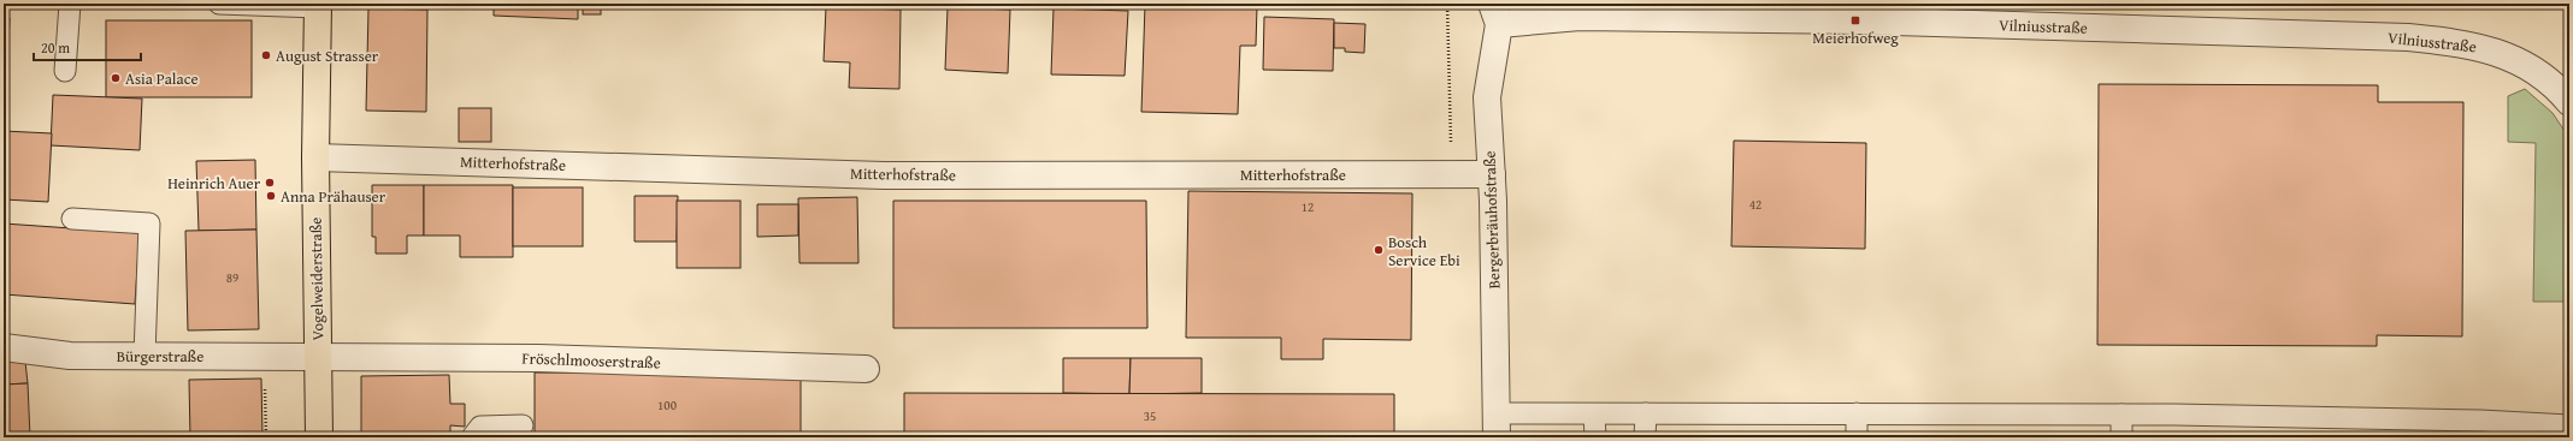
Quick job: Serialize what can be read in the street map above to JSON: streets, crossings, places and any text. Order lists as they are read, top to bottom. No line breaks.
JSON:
{"streets":{"main road":["Vogelweiderstraße"],"street":["Vilniusstraße","Mitterhofstraße","Bergerbräuhofstraße","Bürgerstraße","Fröschlmooserstraße"]},"crossings":[["Vilniusstraße","Bergerbräuhofstraße"],["Mitterhofstraße","Bergerbräuhofstraße"],["Mitterhofstraße","Vogelweiderstraße"],["Vogelweiderstraße","Bürgerstraße"],["Vogelweiderstraße","Fröschlmooserstraße"],["Bürgerstraße","Fröschlmooserstraße"]],"places":{"transit":["Meierhofweg"],"other":["August Strasser","Asia Palace","Heinrich Auer","Anna Prähauser","Bosch Service Ebi"]},"house_numbers":["42","12","89","100","35"],"scale_bar":"20 m"}
